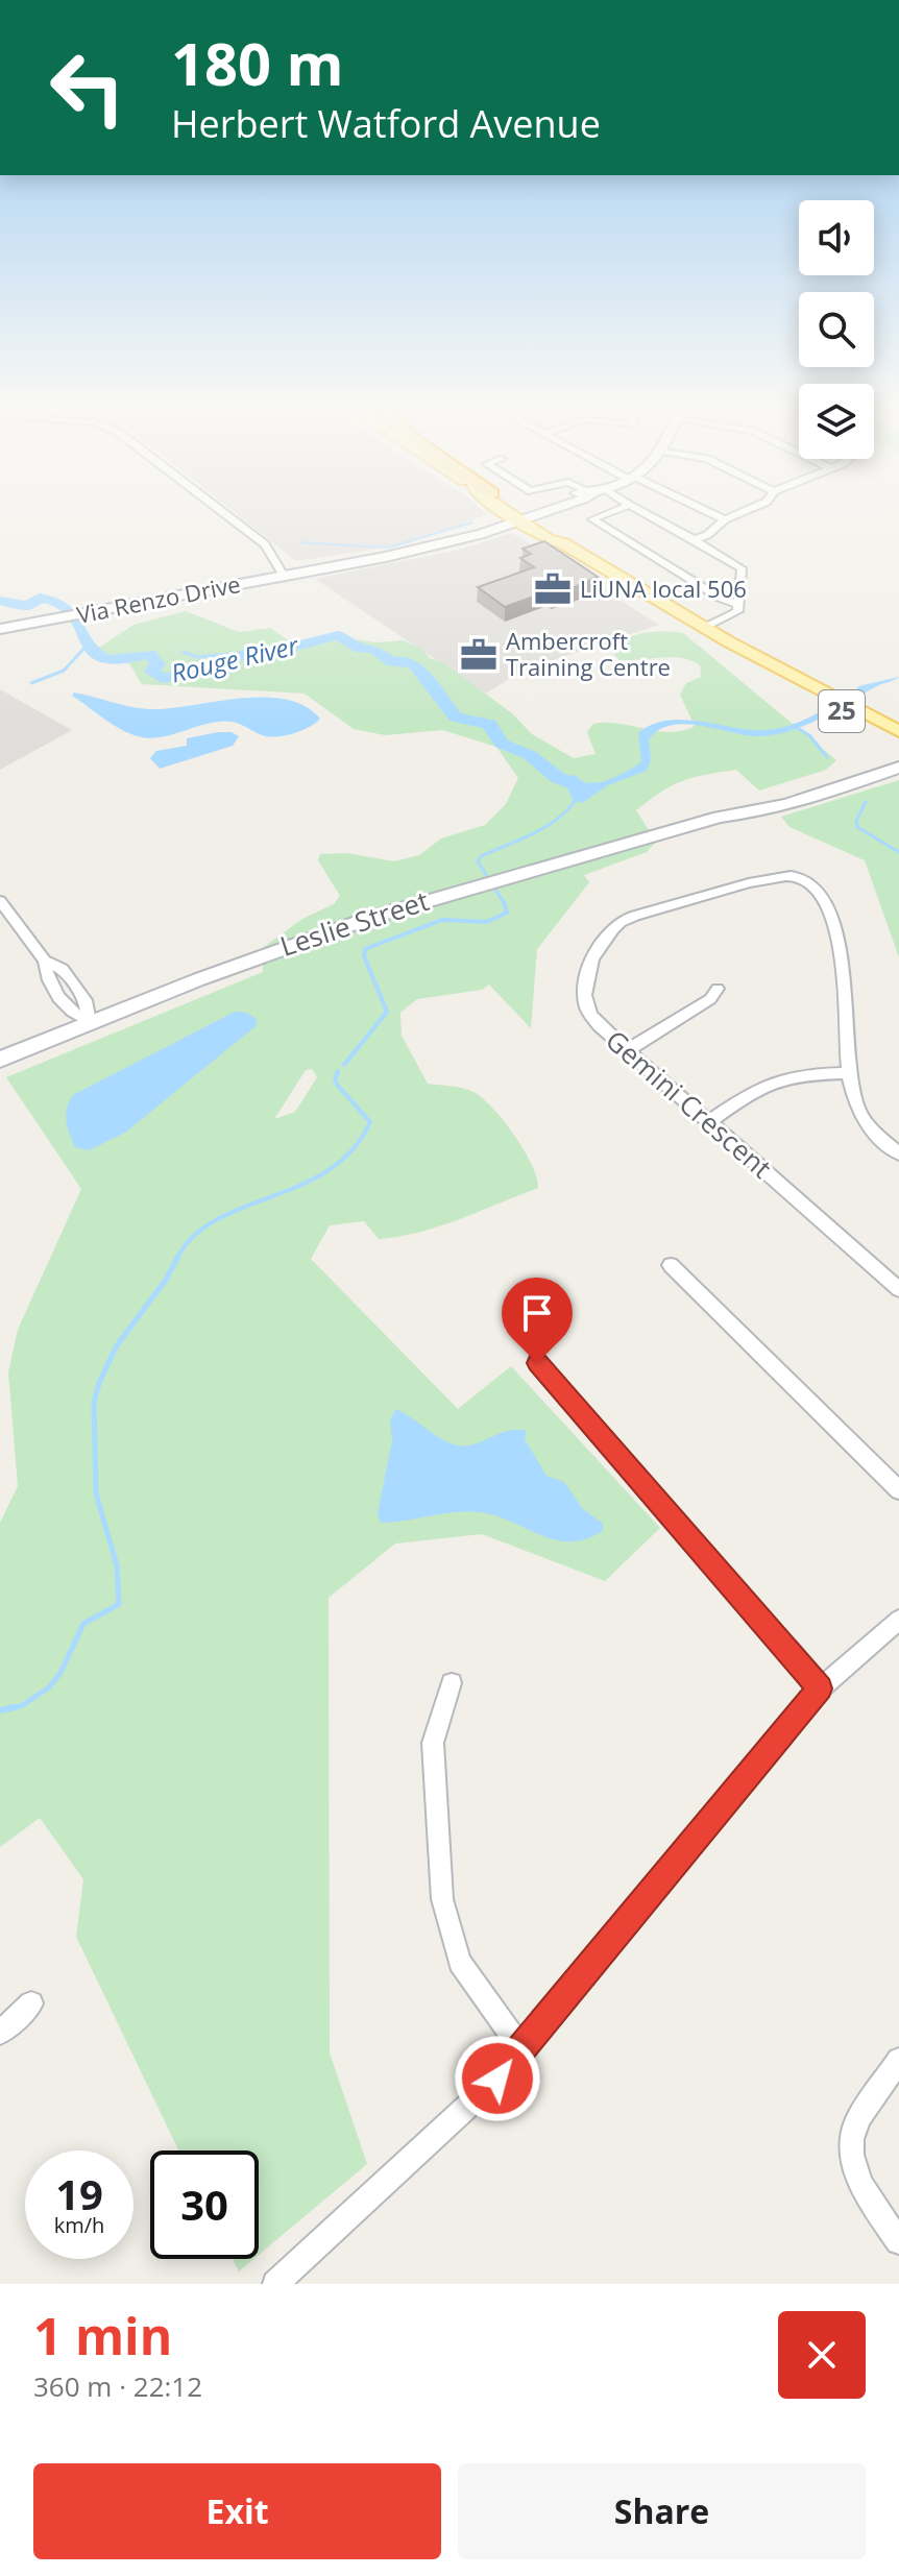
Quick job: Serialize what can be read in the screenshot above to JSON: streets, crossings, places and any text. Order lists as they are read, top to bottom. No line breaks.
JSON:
{"streets":{"main road":["Via Renzo Drive","25","Leslie Street"],"street":["Gemini Crescent"]},"crossings":[["Via Renzo Drive","25"]],"water":["Rouge River"],"places":{"office":["LiUNA local 506","Ambercroft Training Centre"]},"page":{"turn":["180 m","Herbert Watford Avenue"],"speed":"19 km/h","limit":"30","heading":["1 min","360 m · 22:12"],"buttons":["Exit","Share"]}}
